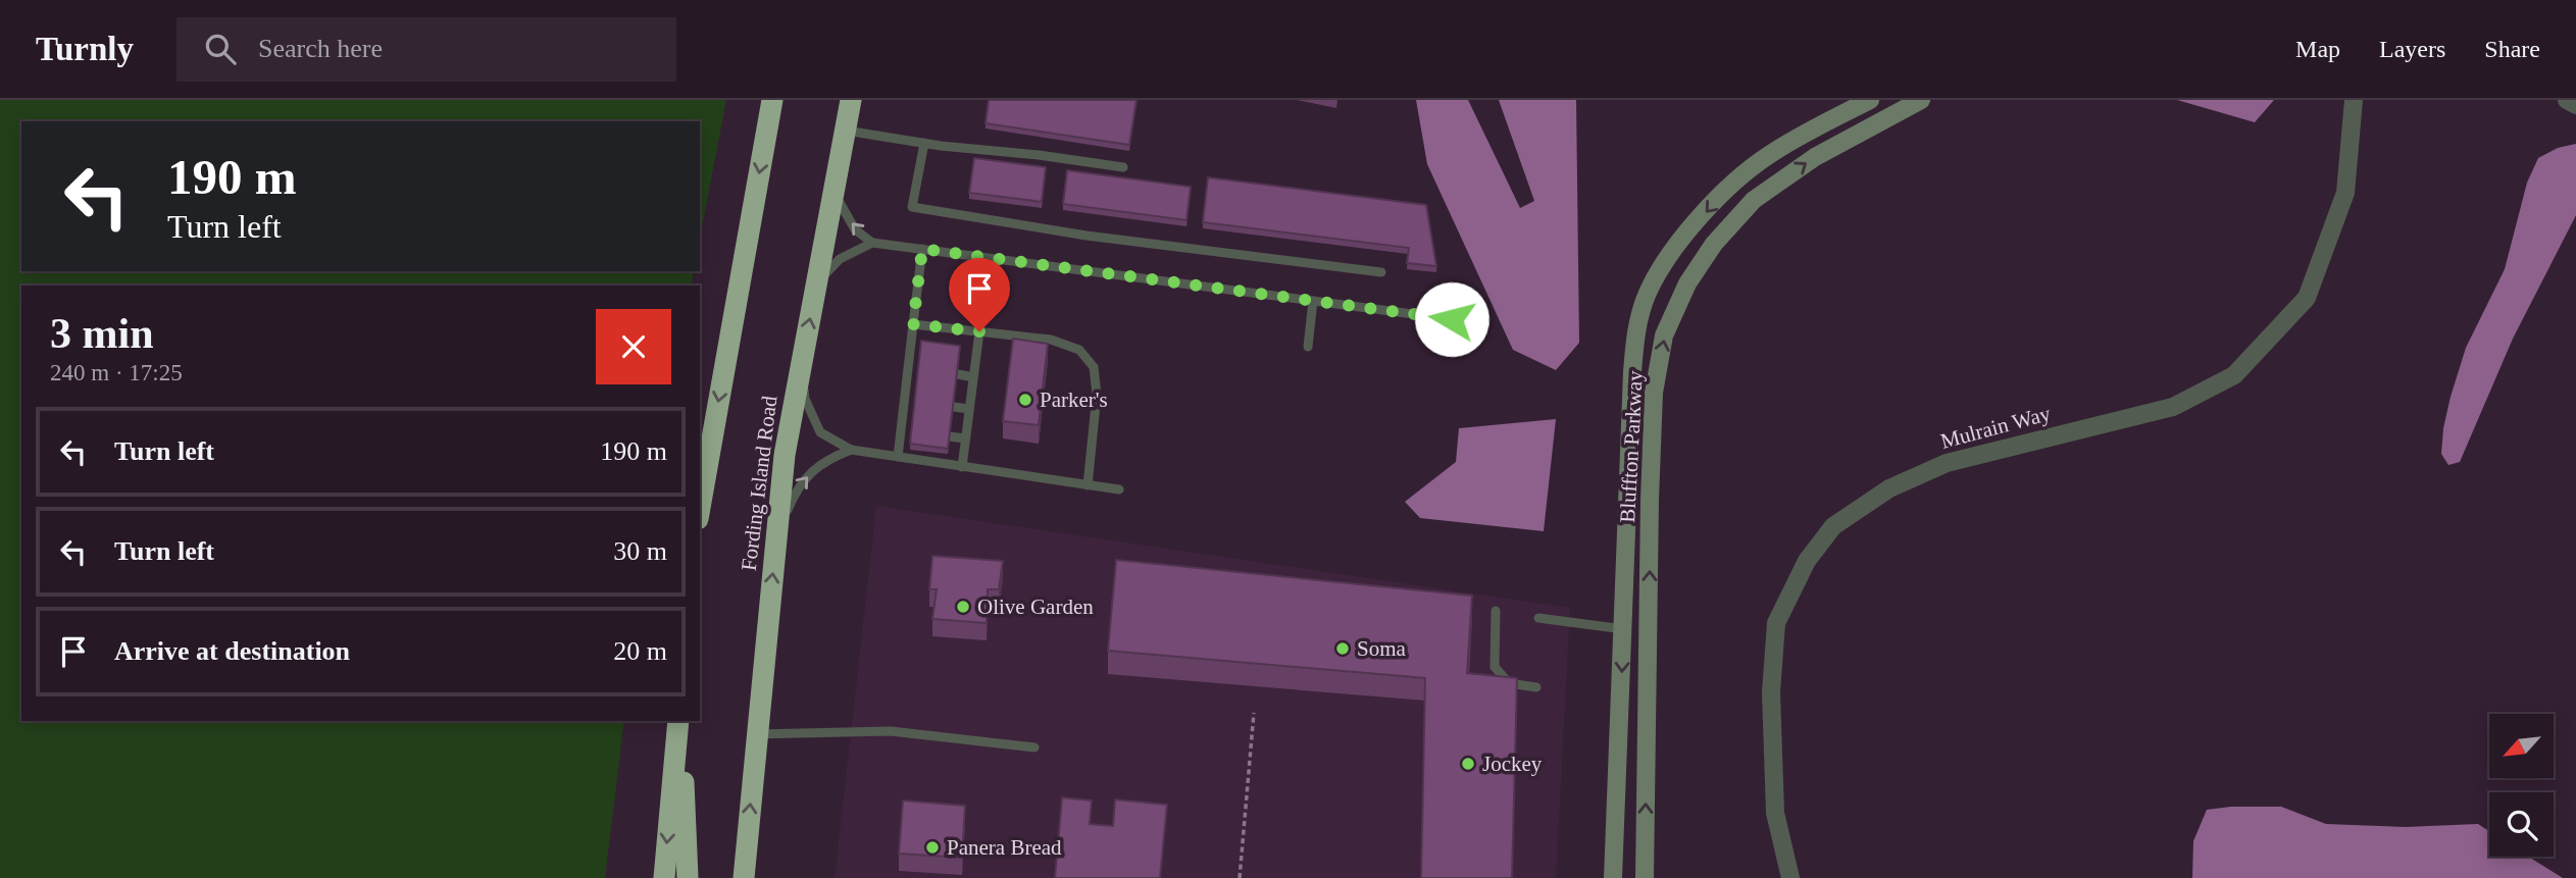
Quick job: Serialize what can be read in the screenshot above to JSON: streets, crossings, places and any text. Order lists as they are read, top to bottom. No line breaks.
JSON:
{"streets":{"highway":["Fording Island Road"],"main road":["Bluffton Parkway"],"street":["Mulrain Way"]},"places":["Parker's","Olive Garden","Soma","Jockey","Panera Bread"],"north":"bottom left","page":{"header":"Turnly","search":"Search here","nav":["Map","Layers","Share"],"turn":["190 m","Turn left"],"heading":["3 min","240 m · 17:25"],"list":[{"name":"Turn left","value":"190 m"},{"name":"Turn left","value":"30 m"},{"name":"Arrive at destination","value":"20 m"}]}}
